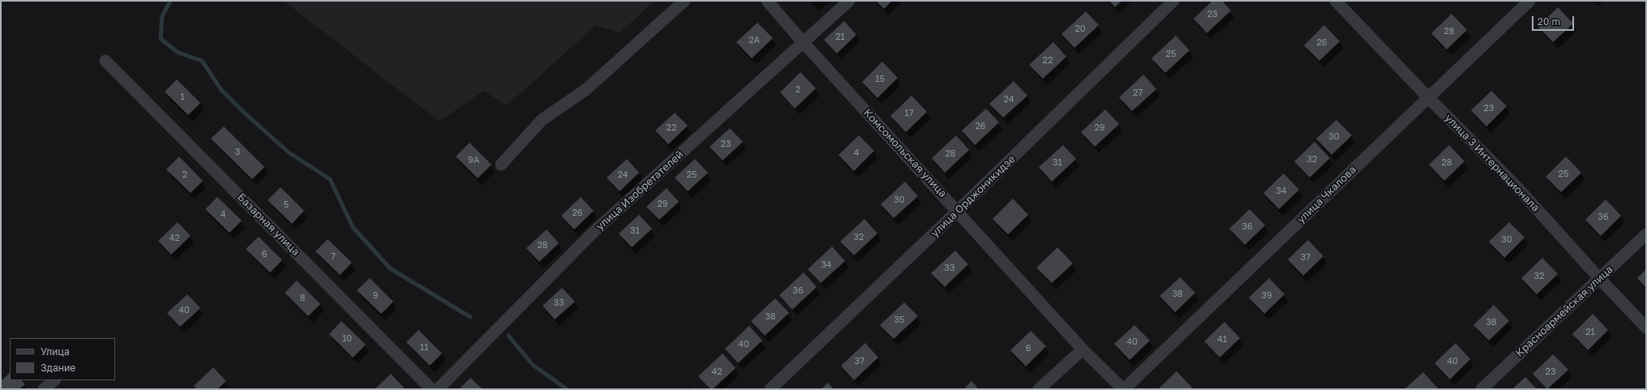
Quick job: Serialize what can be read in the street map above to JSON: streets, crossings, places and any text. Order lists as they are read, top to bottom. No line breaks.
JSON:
{"streets":{"street":["Комсомольская улица","улица 3 Интернационала","улица Изобретателей","улица Чкалова","улица Орджоникидзе","Базарная улица","Красноармейская улица"]},"crossings":[["Комсомольская улица","улица Изобретателей"],["Комсомольская улица","улица Чкалова"],["Комсомольская улица","улица Орджоникидзе"],["улица 3 Интернационала","улица Чкалова"],["улица 3 Интернационала","Красноармейская улица"]],"house_numbers":["23","20","28","21","2А","26","25","22","15","2","27","1","24","23","17","26","22","29","30","23","3","4","28","32","9А","31","28","25","2","24","25","34","30","29","5","26","4","36","36","31","32","42","30","28","6","7","37","34","33","32","36","38","9","39","8","33","40","38","35","38","21","10","41","40","40","11","6","37","40","42","23"],"legend":["Улица","Здание"],"scale_bar":"20 m"}
